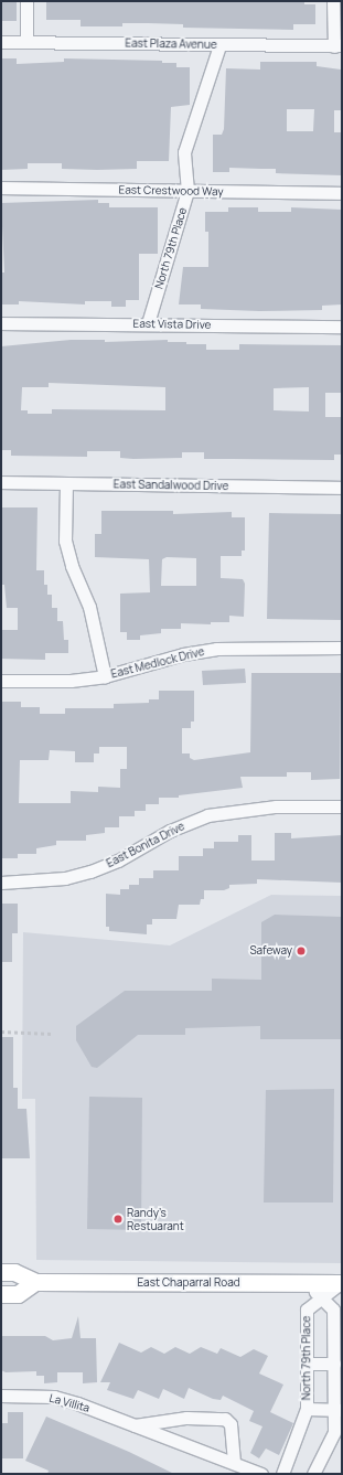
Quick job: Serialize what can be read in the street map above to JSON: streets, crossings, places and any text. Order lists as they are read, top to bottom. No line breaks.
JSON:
{"streets":{"main road":["East Chaparral Road"],"street":["East Plaza Avenue","East Crestwood Way","North 79th Place","East Vista Drive","East Sandalwood Drive","East Medlock Drive","East Bonita Drive","La Villita"]},"crossings":[["East Plaza Avenue","North 79th Place"],["East Crestwood Way","North 79th Place"],["North 79th Place","East Vista Drive"],["North 79th Place","East Chaparral Road"]],"places":["Safeway","Randy’s Restuarant"]}
